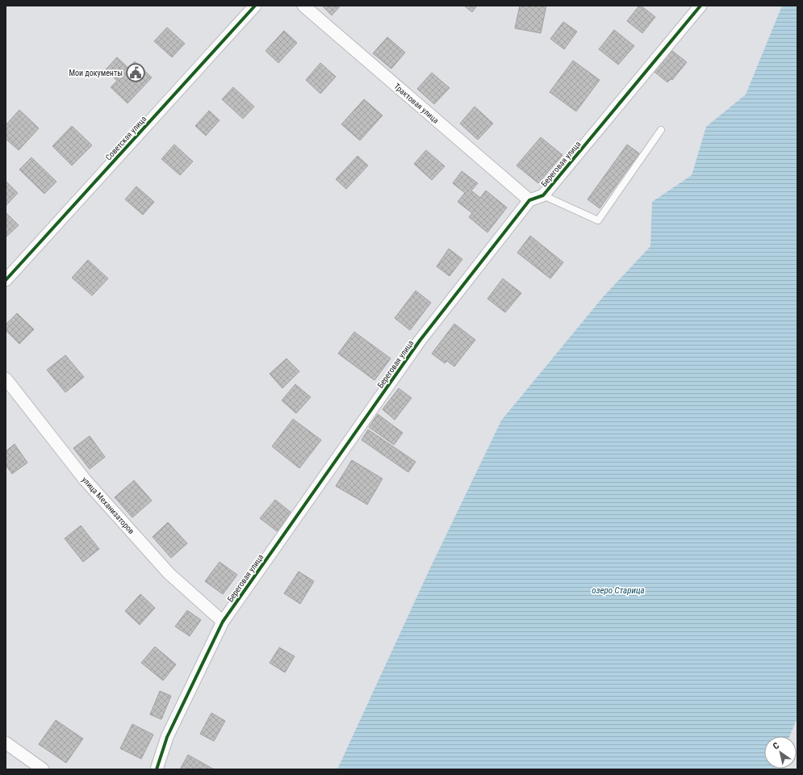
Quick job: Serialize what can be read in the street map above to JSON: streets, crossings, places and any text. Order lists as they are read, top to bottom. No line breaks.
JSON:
{"streets":{"street":["Трактовая улица","Советская улица","Береговая улица","улица Механизаторов"]},"crossings":[["Трактовая улица","Береговая улица"],["Береговая улица","улица Механизаторов"]],"water":["озеро Старица"],"places":{"public building":["Мои документы"]},"north":"top left"}
